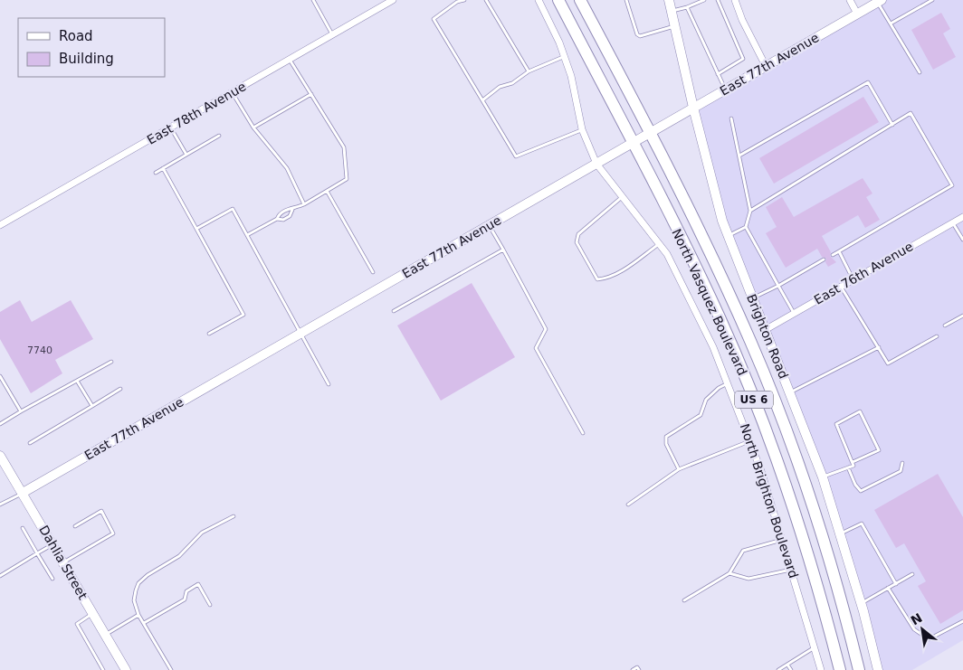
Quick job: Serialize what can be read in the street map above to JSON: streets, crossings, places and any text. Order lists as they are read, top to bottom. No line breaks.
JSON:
{"streets":{"highway":["North Vasquez Boulevard","US 6"],"street":["East 77th Avenue","East 78th Avenue","East 76th Avenue","Brighton Road","North Brighton Boulevard","Dahlia Street"]},"crossings":[["East 77th Avenue","North Vasquez Boulevard"],["East 77th Avenue","Brighton Road"],["East 77th Avenue","North Brighton Boulevard"],["East 77th Avenue","Dahlia Street"],["East 76th Avenue","Brighton Road"]],"house_numbers":["7740"],"legend":["Road","Building"],"north":"top left"}
